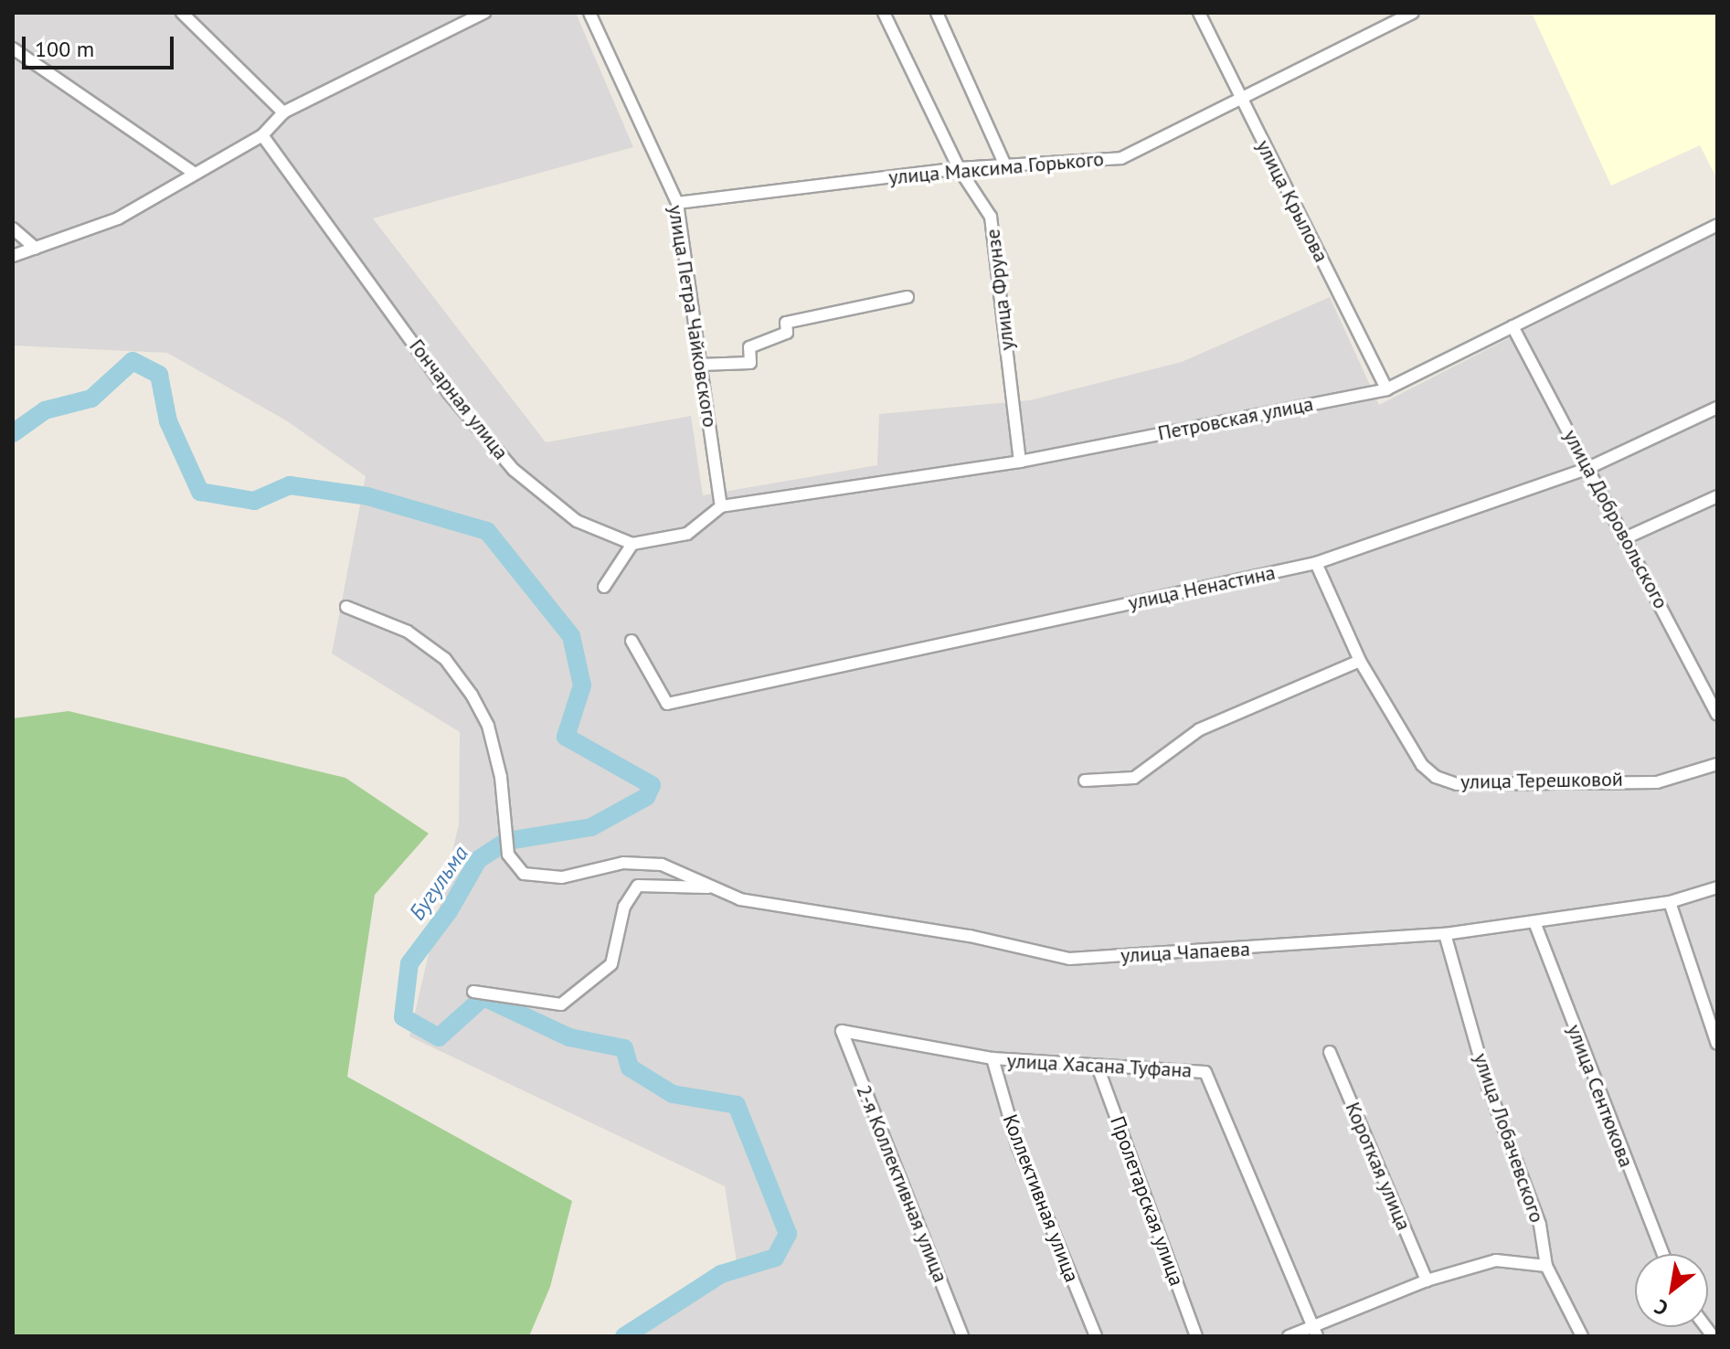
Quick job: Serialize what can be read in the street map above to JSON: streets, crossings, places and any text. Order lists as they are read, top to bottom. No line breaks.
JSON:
{"streets":{"street":["улица Максима Горького","улица Крылова","улица Фрунзе","улица Петра Чайковского","Гончарная улица","Петровская улица","улица Добровольского","улица Ненастина","улица Терешковой","улица Чапаева","улица Хасана Туфана","улица Сентюкова","улица Лобачевского","Короткая улица","2-я Коллективная улица","Коллективная улица","Пролетарская улица"]},"crossings":[["улица Максима Горького","улица Крылова"],["улица Максима Горького","улица Фрунзе"],["улица Максима Горького","улица Петра Чайковского"],["улица Крылова","Петровская улица"],["улица Фрунзе","Петровская улица"],["улица Петра Чайковского","Петровская улица"],["Петровская улица","улица Добровольского"],["улица Добровольского","улица Ненастина"],["улица Ненастина","улица Терешковой"],["улица Чапаева","улица Сентюкова"],["улица Чапаева","улица Лобачевского"],["улица Хасана Туфана","2-я Коллективная улица"],["улица Хасана Туфана","Коллективная улица"],["улица Хасана Туфана","Пролетарская улица"]],"water":["Бугульма"],"scale_bar":"100 m","north":"bottom left"}
